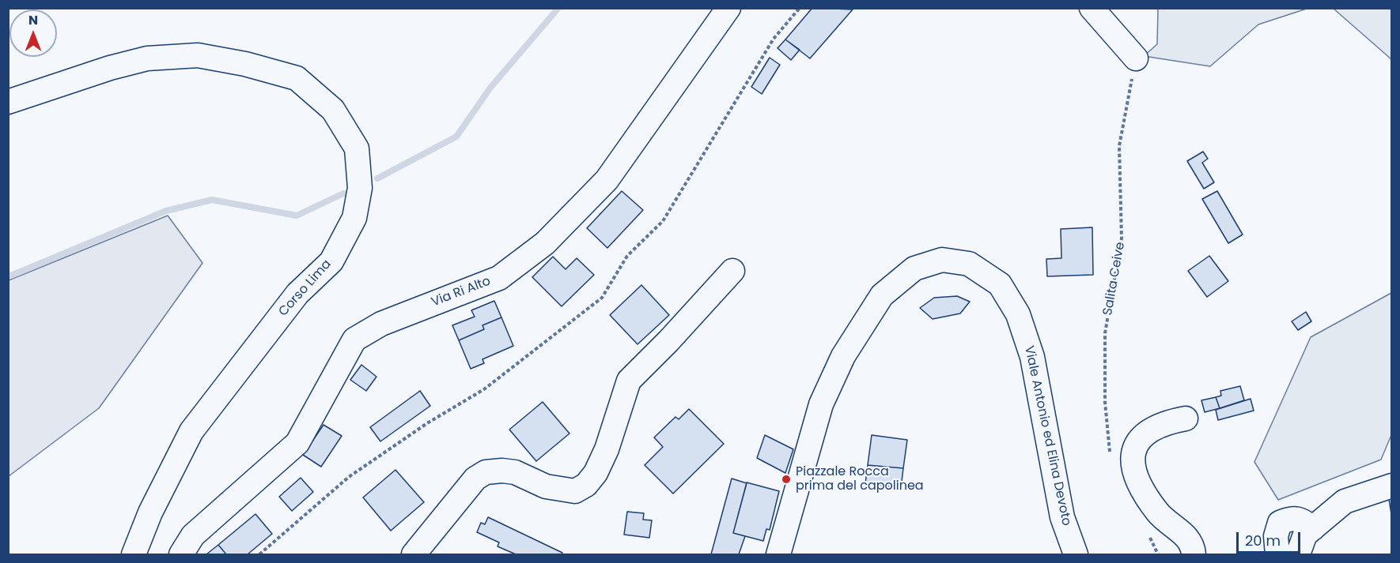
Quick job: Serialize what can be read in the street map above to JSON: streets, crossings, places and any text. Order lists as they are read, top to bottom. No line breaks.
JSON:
{"streets":{"street":["Corso Lima","Via Ri Alto","Viale Antonio ed Elina Devoto"],"path":["Salita Ceive"]},"places":["Piazzale Rocca prima del capolinea"],"scale_bar":"20 m","north":"top"}
